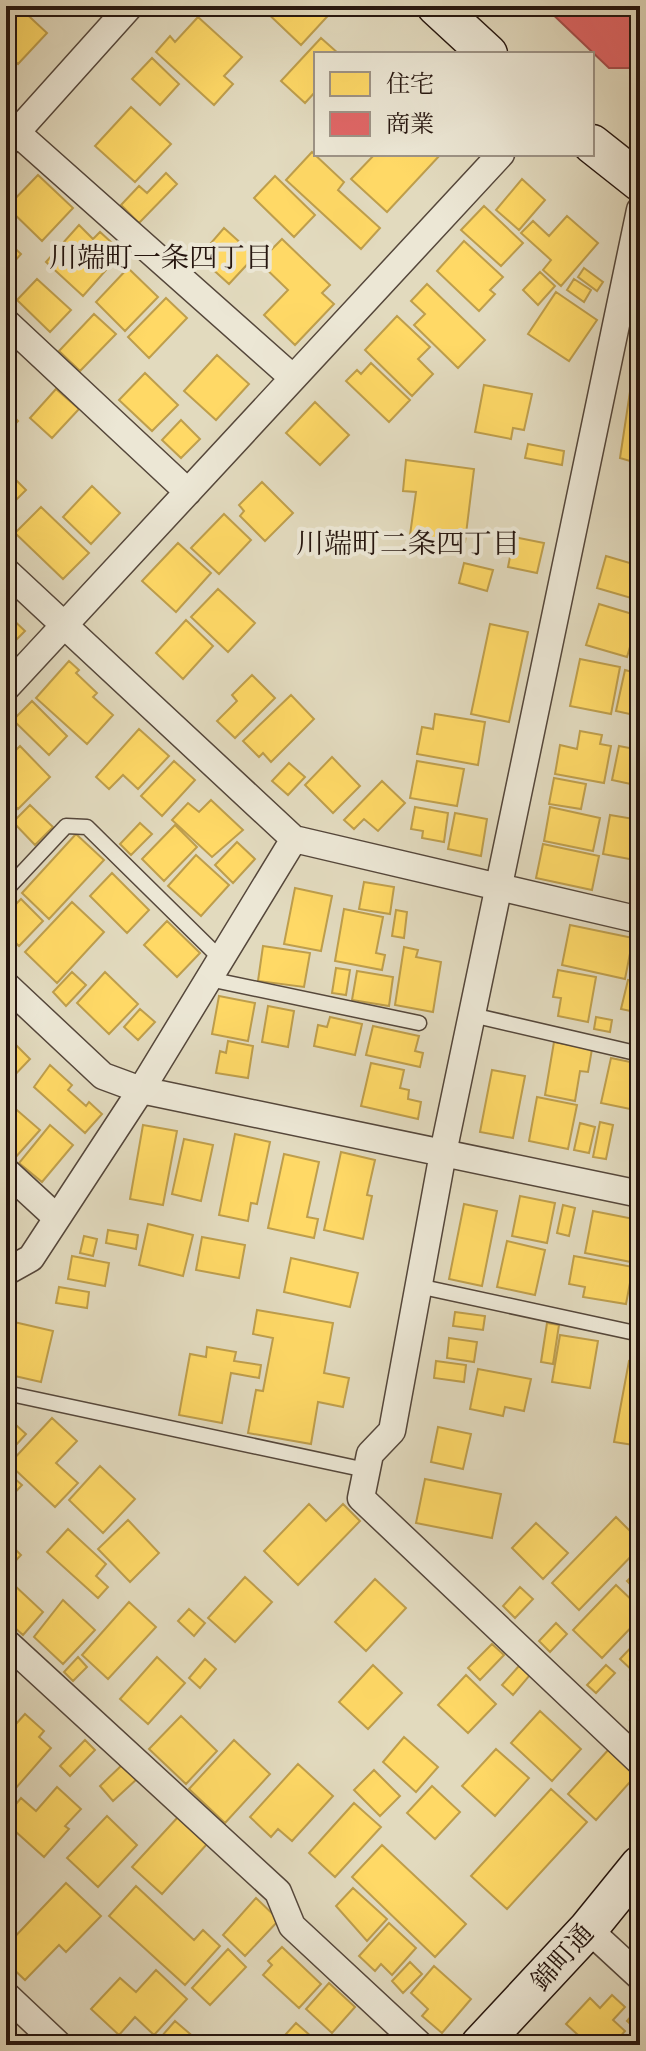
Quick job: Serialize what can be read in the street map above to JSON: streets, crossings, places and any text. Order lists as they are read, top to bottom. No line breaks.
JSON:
{"streets":{"street":["錦町通"]},"districts":["川端町一条四丁目","川端町二条四丁目"],"legend":["住宅","商業"]}
